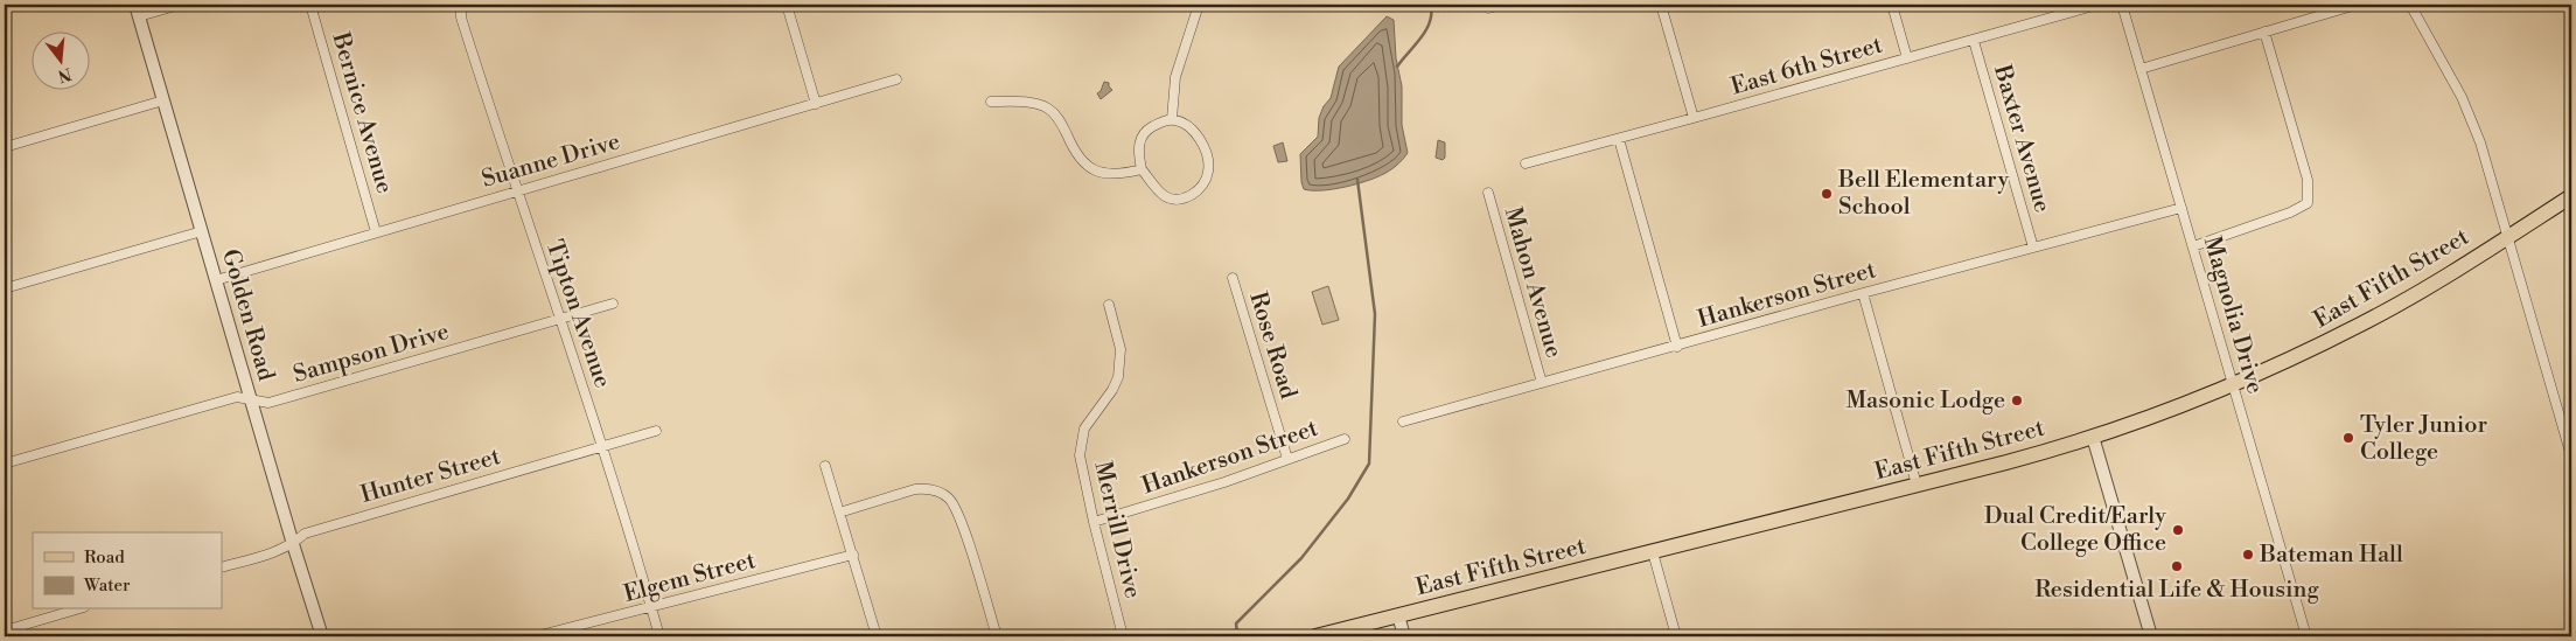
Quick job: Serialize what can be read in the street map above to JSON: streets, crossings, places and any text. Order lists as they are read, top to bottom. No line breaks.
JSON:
{"streets":{"main road":["East Fifth Street"],"street":["East 6th Street","Bernice Avenue","Baxter Avenue","Suanne Drive","Mahon Avenue","Hankerson Street","Tipton Avenue","Golden Road","Magnolia Drive","Rose Road","Sampson Drive","Hunter Street","Merrill Drive","Elgem Street"]},"crossings":[["East 6th Street","Baxter Avenue"],["Bernice Avenue","Suanne Drive"],["Baxter Avenue","Hankerson Street"],["Suanne Drive","Tipton Avenue"],["Suanne Drive","Golden Road"],["East Fifth Street","Magnolia Drive"],["Mahon Avenue","Hankerson Street"],["Hankerson Street","Magnolia Drive"],["Hankerson Street","Rose Road"],["Hankerson Street","Merrill Drive"],["Tipton Avenue","Sampson Drive"],["Tipton Avenue","Hunter Street"],["Tipton Avenue","Elgem Street"],["Golden Road","Sampson Drive"],["Golden Road","Hunter Street"]],"places":["Bell Elementary School","Masonic Lodge","Tyler Junior College","Dual Credit/Early College Office","Bateman Hall","Residential Life & Housing"],"legend":["Road","Water"],"north":"bottom"}
